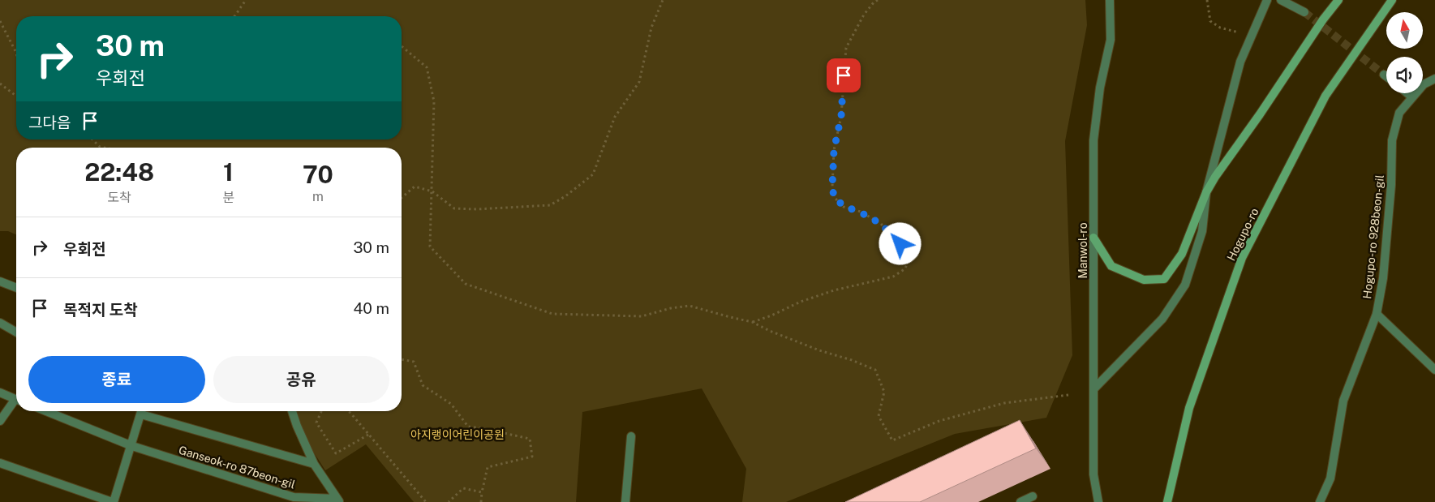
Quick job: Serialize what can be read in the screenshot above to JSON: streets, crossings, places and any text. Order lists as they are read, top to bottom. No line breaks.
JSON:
{"streets":{"main road":["Hogupo-ro"],"street":["Hogupo-ro 928beon-gil","Manwol-ro","Ganseok-ro 87beon-gil"]},"parks":["아지랭이어린이공원"],"north":"top","page":{"turn":["30 m","우회전"],"then":"그다음","eta":["22:48","도착","1","분","70","m"],"list":[{"name":"우회전","value":"30 m"},{"name":"목적지 도착","value":"40 m"}],"buttons":["종료","공유"]}}
